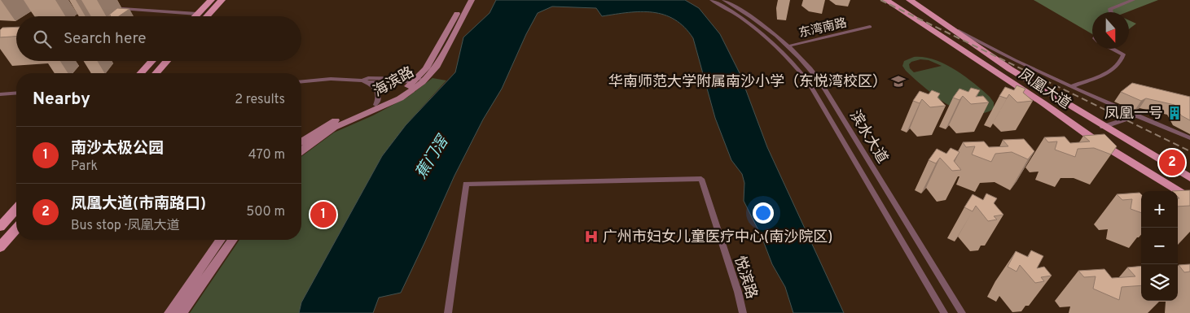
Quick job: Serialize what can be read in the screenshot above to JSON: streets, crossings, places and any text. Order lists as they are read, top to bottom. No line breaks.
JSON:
{"streets":{"main road":["凤凰大道"],"street":["东湾南路","海滨路","滨水大道","悦滨路"]},"crossings":[["东湾南路","滨水大道"]],"water":["蕉门滘"],"places":{"school or university":["华南师范大学附属南沙小学（东悦湾校区）"],"building":["凤凰一号"],"hospital":["广州市妇女儿童医疗中心(南沙院区)"]},"north":"bottom","page":{"search":"Search here","heading":["Nearby","2 results"],"list":[{"mark":"1","name":"南沙太极公园","note":"Park","value":"470 m"},{"mark":"2","name":"凤凰大道(市南路口)","note":"Bus stop · 凤凰大道","value":"500 m"}],"pins":["2","1"],"map_buttons":["+","−"]}}
